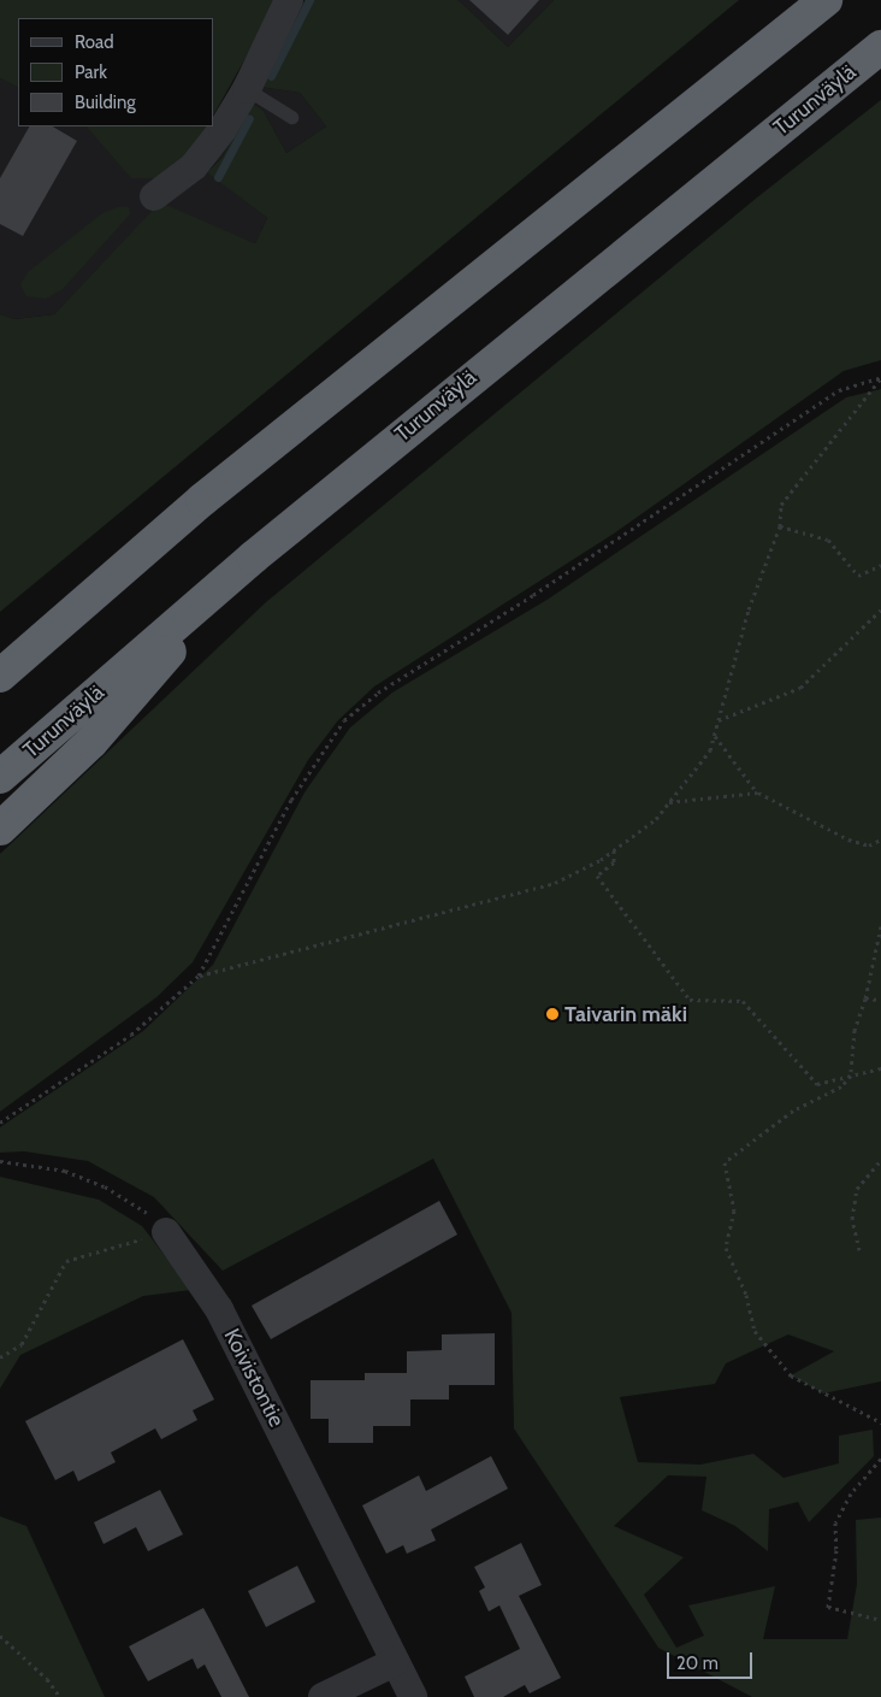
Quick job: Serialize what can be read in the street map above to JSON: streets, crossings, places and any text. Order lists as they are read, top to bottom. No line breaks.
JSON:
{"streets":{"highway":["Turunväylä"],"street":["Koivistontie"]},"places":["Taivarin mäki"],"legend":["Road","Park","Building"],"scale_bar":"20 m"}
